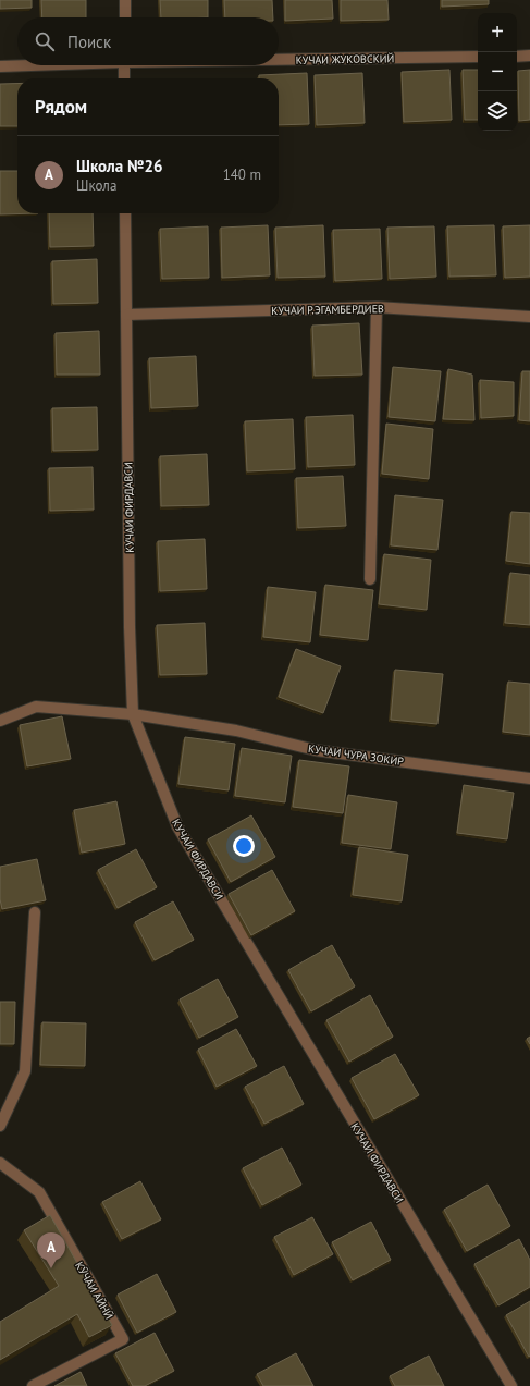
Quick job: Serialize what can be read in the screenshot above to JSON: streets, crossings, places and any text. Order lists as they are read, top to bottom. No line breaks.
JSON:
{"streets":{"street":["КУЧАИ ЖУКОВСКИЙ","КУЧАИ Р.ЭГАМБЕРДИЕВ","КУЧАИ ФИРДАВСИ","КУЧАИ ЧУРА ЗОКИР","КӮЧАИ АЙНӢ"]},"crossings":[["КУЧАИ Р.ЭГАМБЕРДИЕВ","КУЧАИ ФИРДАВСИ"],["КУЧАИ ФИРДАВСИ","КУЧАИ ЧУРА ЗОКИР"]],"page":{"map_buttons":["+","−"],"search":"Поиск","heading":"Рядом","list":[{"mark":"A","name":"Школа №26","note":"Школа","value":"140 m"}],"pins":"A"}}
